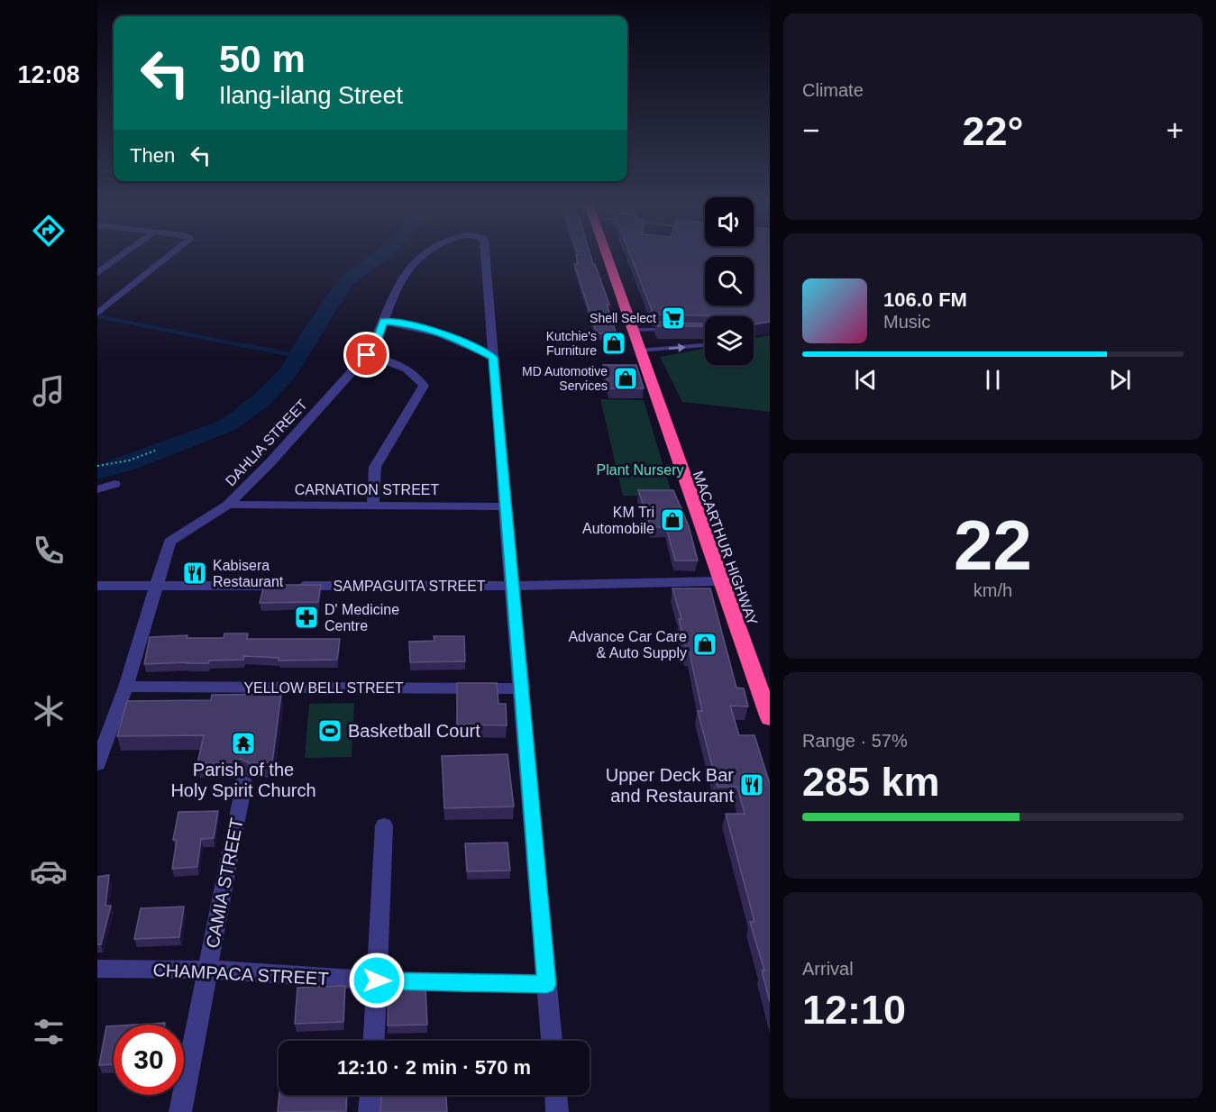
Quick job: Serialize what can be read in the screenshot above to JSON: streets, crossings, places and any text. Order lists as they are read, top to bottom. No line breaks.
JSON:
{"streets":{"highway":["MACARTHUR HIGHWAY"],"street":["DAHLIA STREET","CARNATION STREET","SAMPAGUITA STREET","YELLOW BELL STREET","CAMIA STREET","CHAMPACA STREET"]},"crossings":[["DAHLIA STREET","CARNATION STREET"],["DAHLIA STREET","SAMPAGUITA STREET"],["DAHLIA STREET","YELLOW BELL STREET"],["MACARTHUR HIGHWAY","SAMPAGUITA STREET"],["CAMIA STREET","CHAMPACA STREET"]],"parks":["Plant Nursery"],"places":{"supermarket":["Shell Select"],"shop":["Kutchie's Furniture","MD Automotive Services","KM Tri Automobile","Advance Car Care & Auto Supply"],"restaurant":["Kabisera Restaurant","Upper Deck Bar and Restaurant"],"pharmacy":["D' Medicine Centre"],"sports":["Basketball Court"],"temple":["Parish of the Holy Spirit Church"]},"page":{"tabs":"12:08","tile":["Climate",["22","km/h"],["Range · 57%","285 km"],["Arrival","12:10"]],"turn":["50 m","Ilang-ilang Street"],"heat":["−","22°","+"],"then":"Then","song":["106.0 FM","Music"],"limit":"30","trip":"12:10 · 2 min · 570 m"}}
